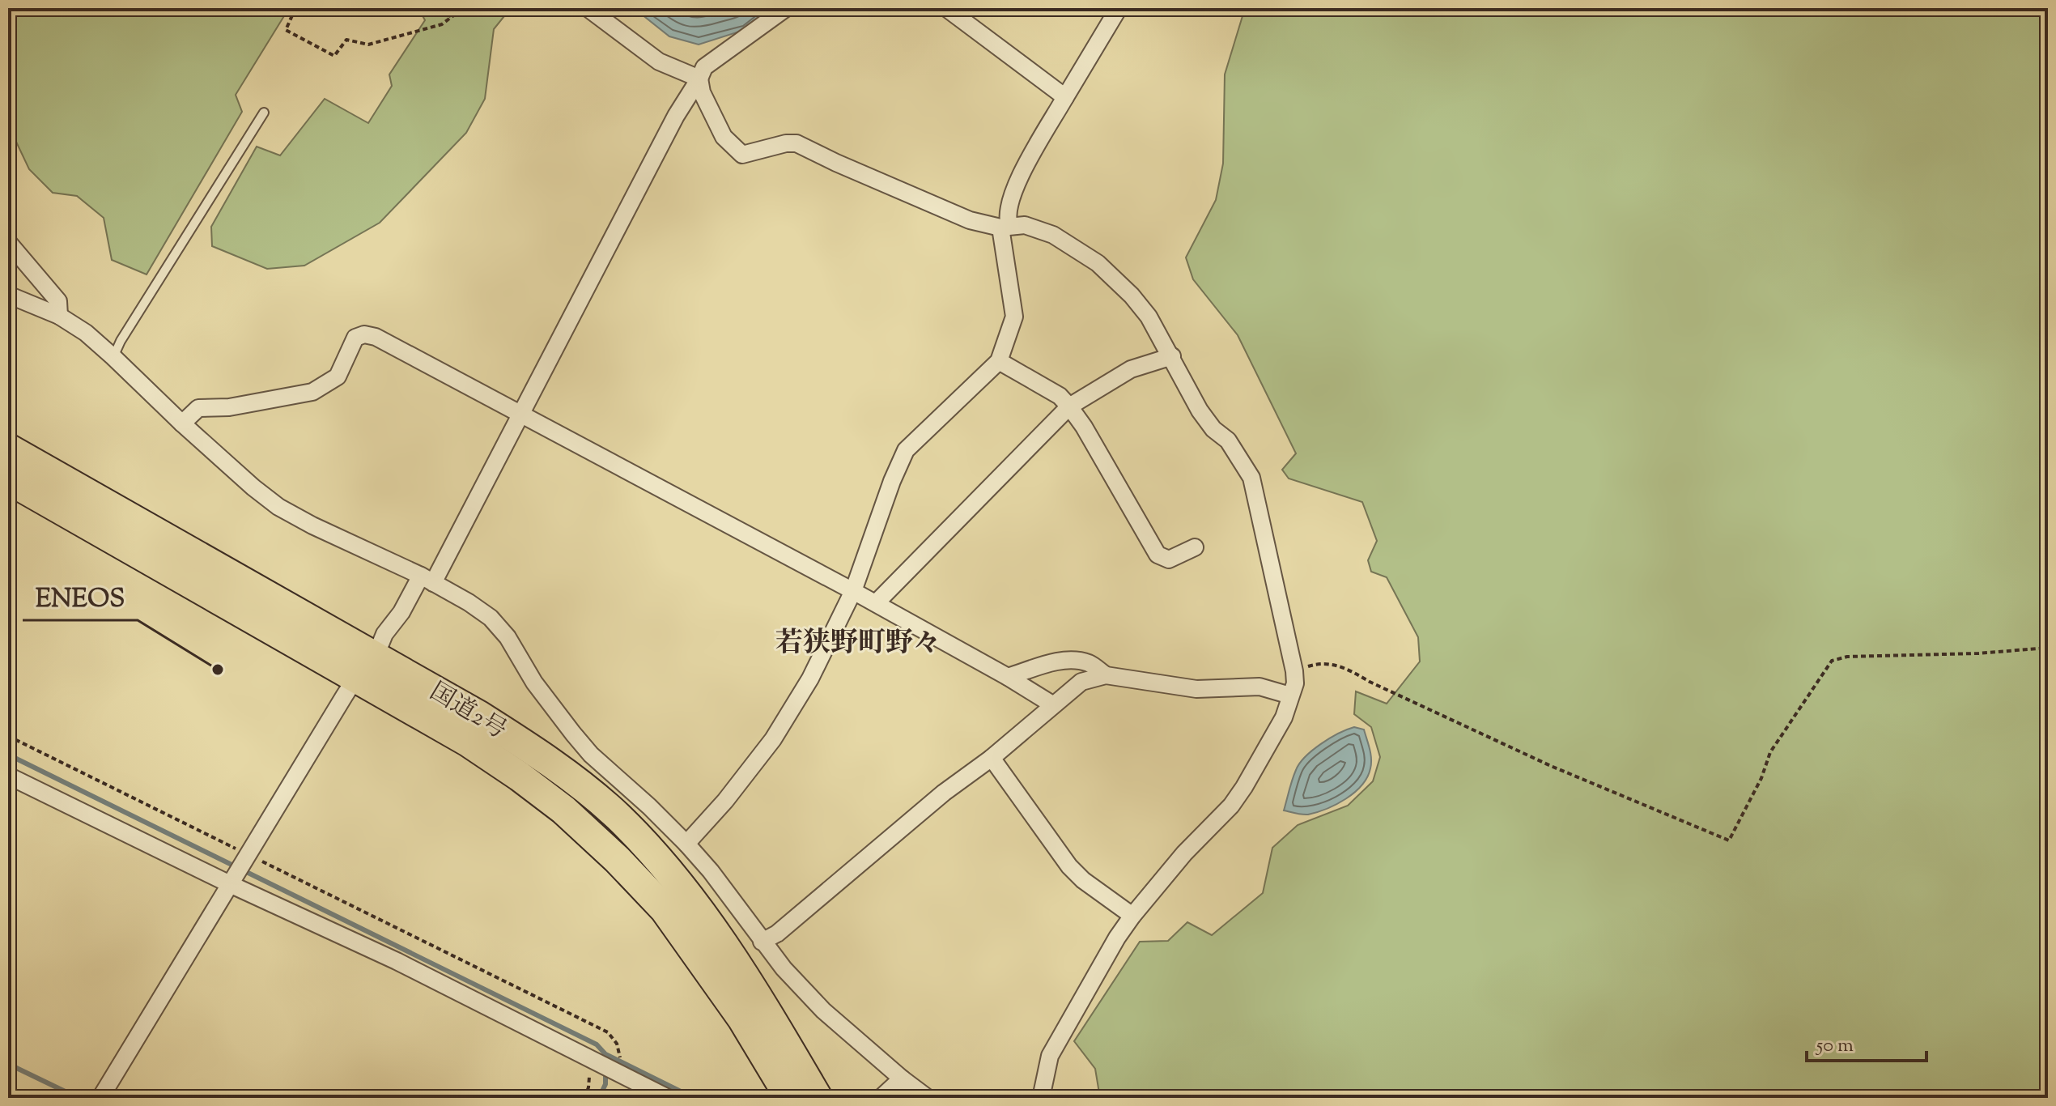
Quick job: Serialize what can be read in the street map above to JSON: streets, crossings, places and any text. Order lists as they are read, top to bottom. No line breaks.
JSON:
{"streets":{"highway":["国道2号"]},"districts":["若狭野町野々"],"places":["ENEOS"],"scale_bar":"50 m"}
